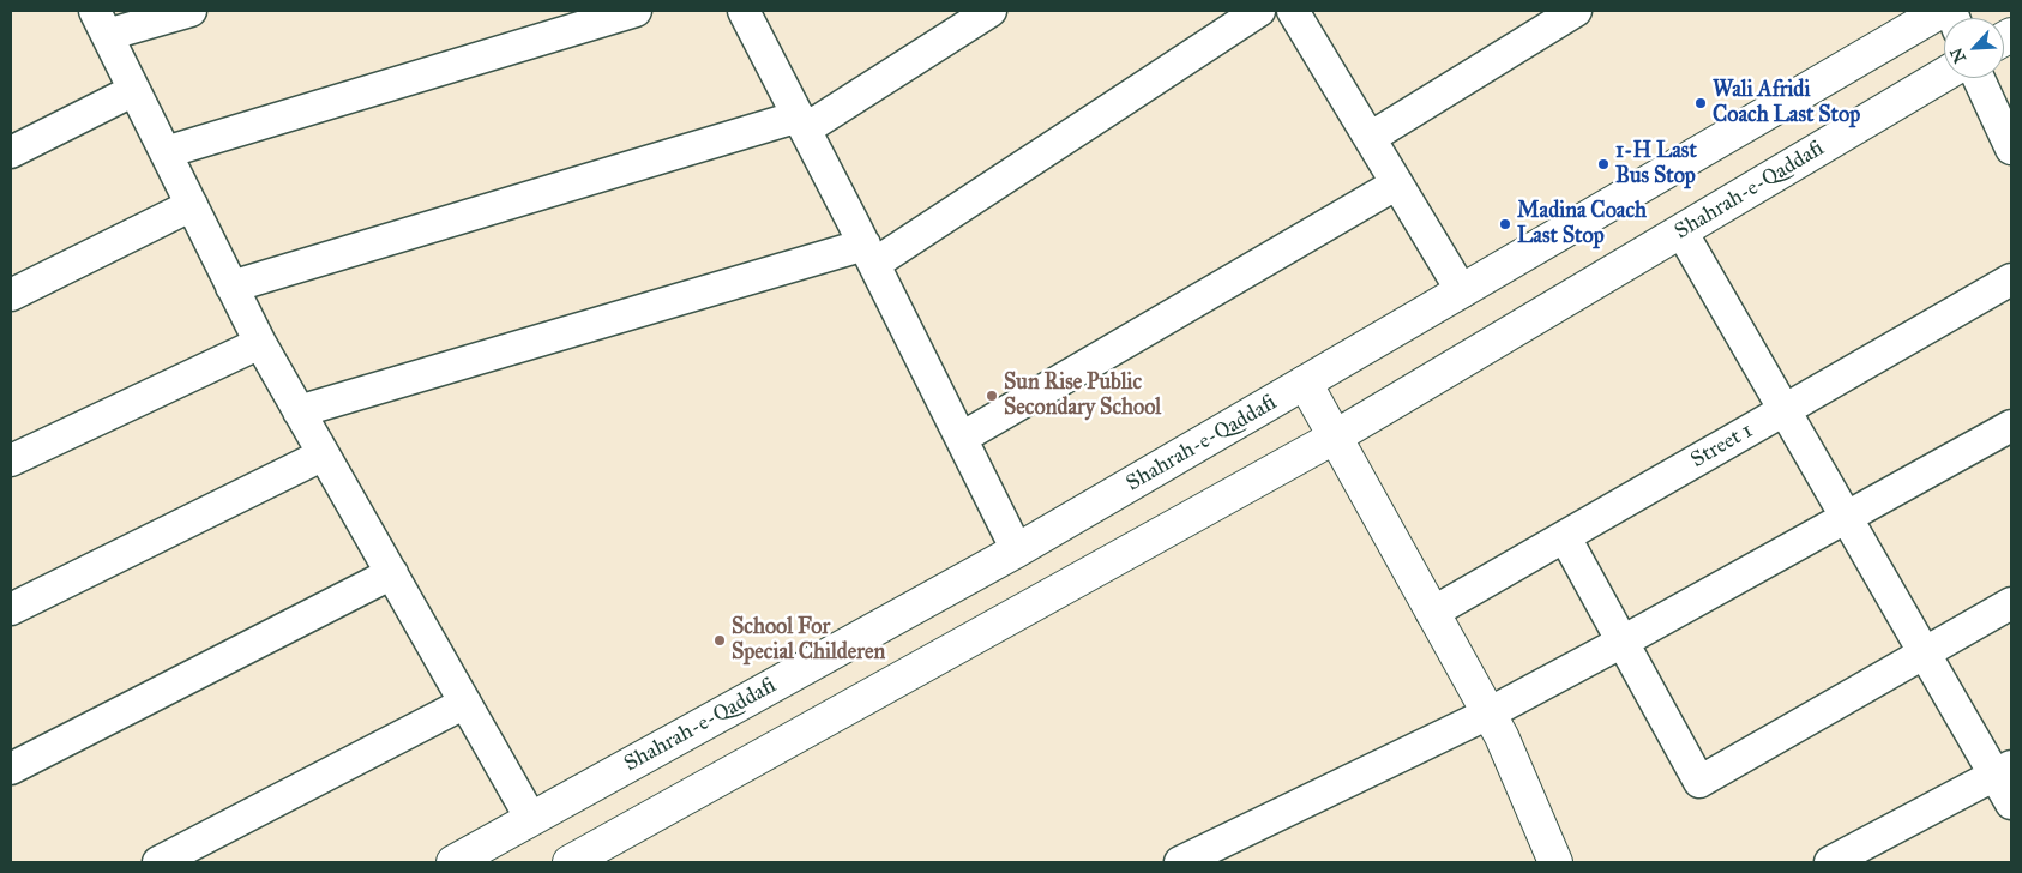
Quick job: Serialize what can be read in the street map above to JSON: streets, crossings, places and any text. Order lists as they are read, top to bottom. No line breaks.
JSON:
{"streets":{"main road":["Shahrah-e-Qaddafi"],"street":["Street 1"]},"places":["Wali Afridi Coach Last Stop","1-H Last Bus Stop","Madina Coach Last Stop","Sun Rise Public Secondary School","School For Special Childeren"],"north":"bottom left"}
